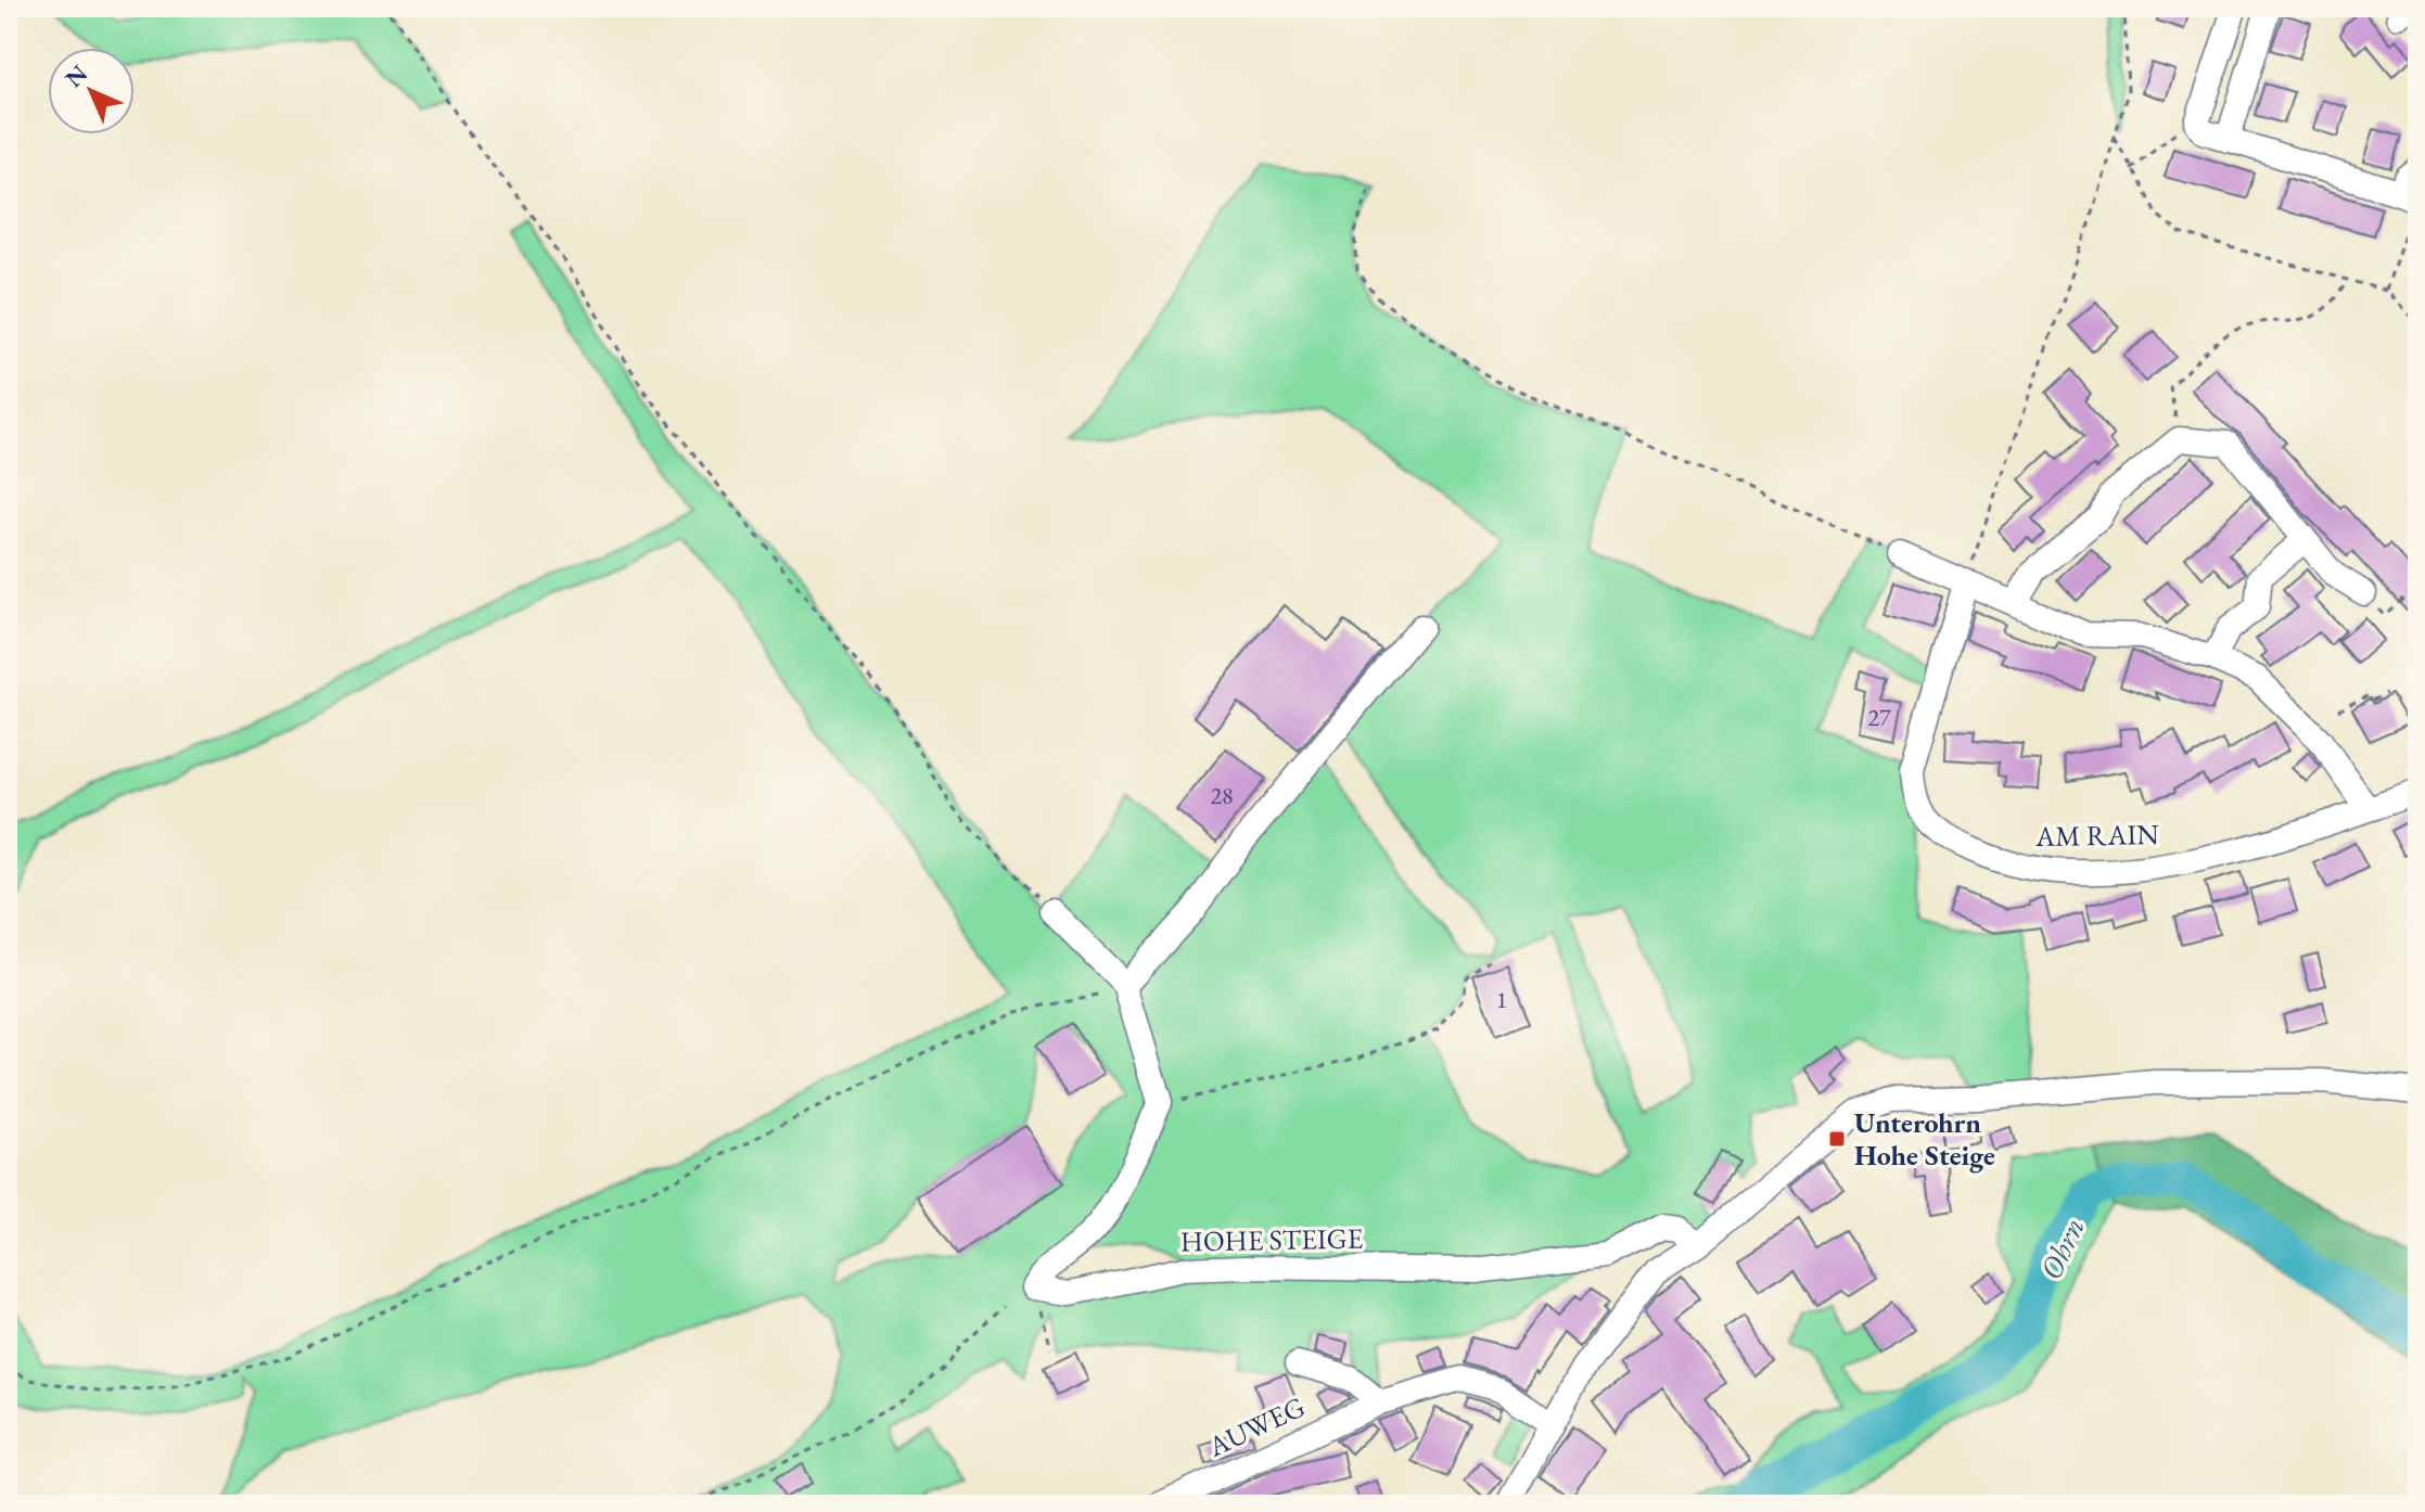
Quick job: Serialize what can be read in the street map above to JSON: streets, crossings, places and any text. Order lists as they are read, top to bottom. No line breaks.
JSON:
{"streets":{"street":["AM RAIN","HOHE STEIGE","AUWEG"]},"water":["Ohrn"],"places":{"transit":["Unterohrn Hohe Steige"]},"house_numbers":["27","28","1"],"north":"top left"}
